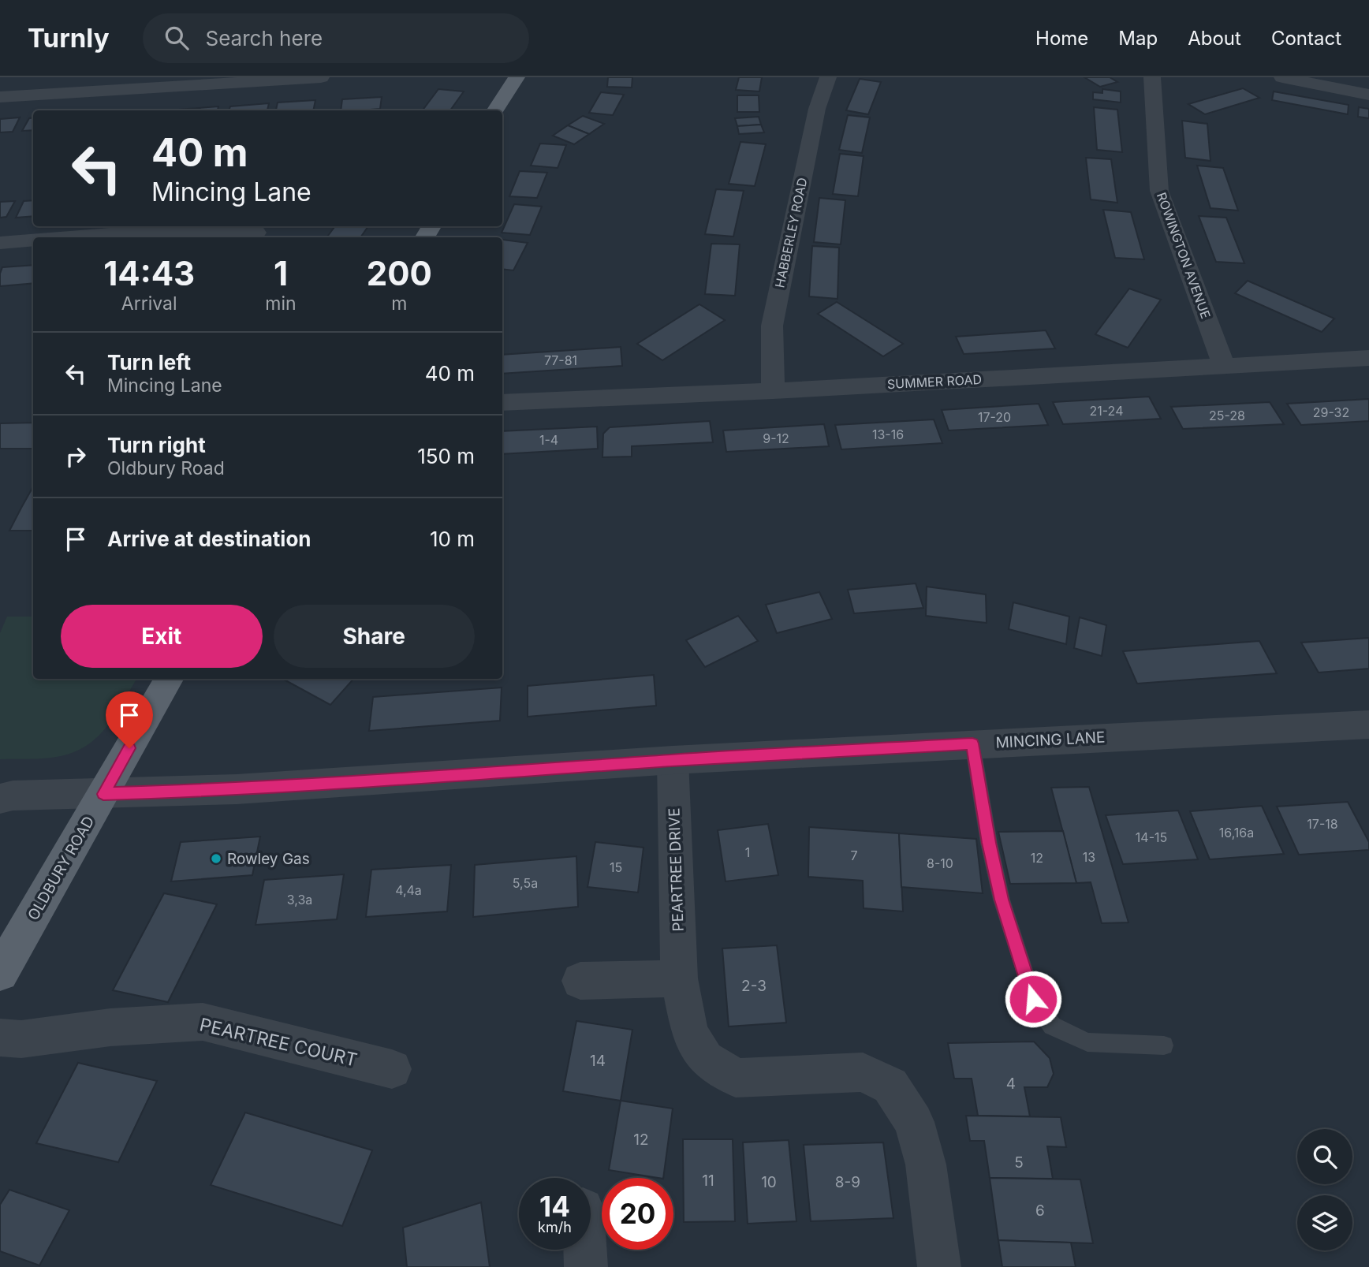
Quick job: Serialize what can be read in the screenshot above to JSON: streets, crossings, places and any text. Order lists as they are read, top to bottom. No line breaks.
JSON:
{"streets":{"main road":["OLDBURY ROAD"],"street":["HABBERLEY ROAD","ROWINGTON AVENUE","SUMMER ROAD","MINCING LANE","PEARTREE DRIVE","PEARTREE COURT"]},"crossings":[["HABBERLEY ROAD","SUMMER ROAD"],["ROWINGTON AVENUE","SUMMER ROAD"],["MINCING LANE","OLDBURY ROAD"],["MINCING LANE","PEARTREE DRIVE"]],"places":["Rowley Gas"],"house_numbers":["77-81","21-24","29-32","25-28","17-20","13-16","9-12","1-4","17-18","16,16a","14-15","1","7","13","12","8-10","15","5,5a","4,4a","3,3a","2-3","14","4","12","5","11","10","8-9","6"],"page":{"header":"Turnly","search":"Search here","nav":["Home","Map","About","Contact"],"turn":["40 m","Mincing Lane"],"eta":["14:43","Arrival","1","min","200","m"],"list":[{"name":"Turn left","note":"Mincing Lane","value":"40 m"},{"name":"Turn right","note":"Oldbury Road","value":"150 m"},{"name":"Arrive at destination","value":"10 m"}],"buttons":["Exit","Share"],"speed":"14 km/h","limit":"20"}}
